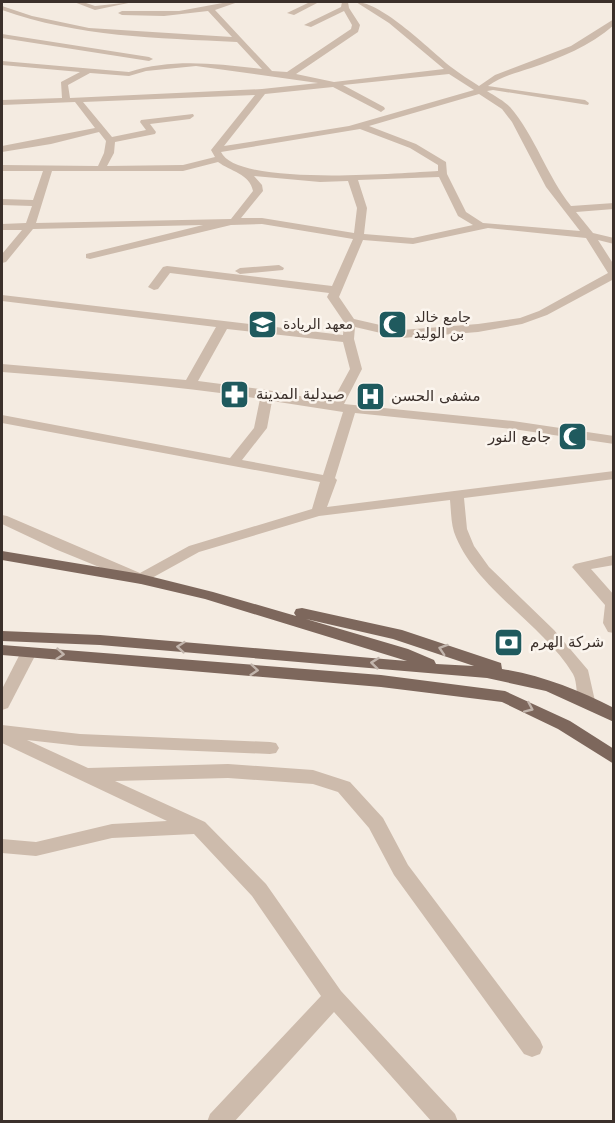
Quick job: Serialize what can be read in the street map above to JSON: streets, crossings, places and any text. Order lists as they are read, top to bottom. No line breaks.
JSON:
{"places":{"school or university":["معهد الريادة"],"mosque":["جامع خالد بن الوليد","جامع النور"],"pharmacy":["صيدلية المدينة"],"hospital":["مشفى الحسن"],"bank":["شركة الهرم"]}}
